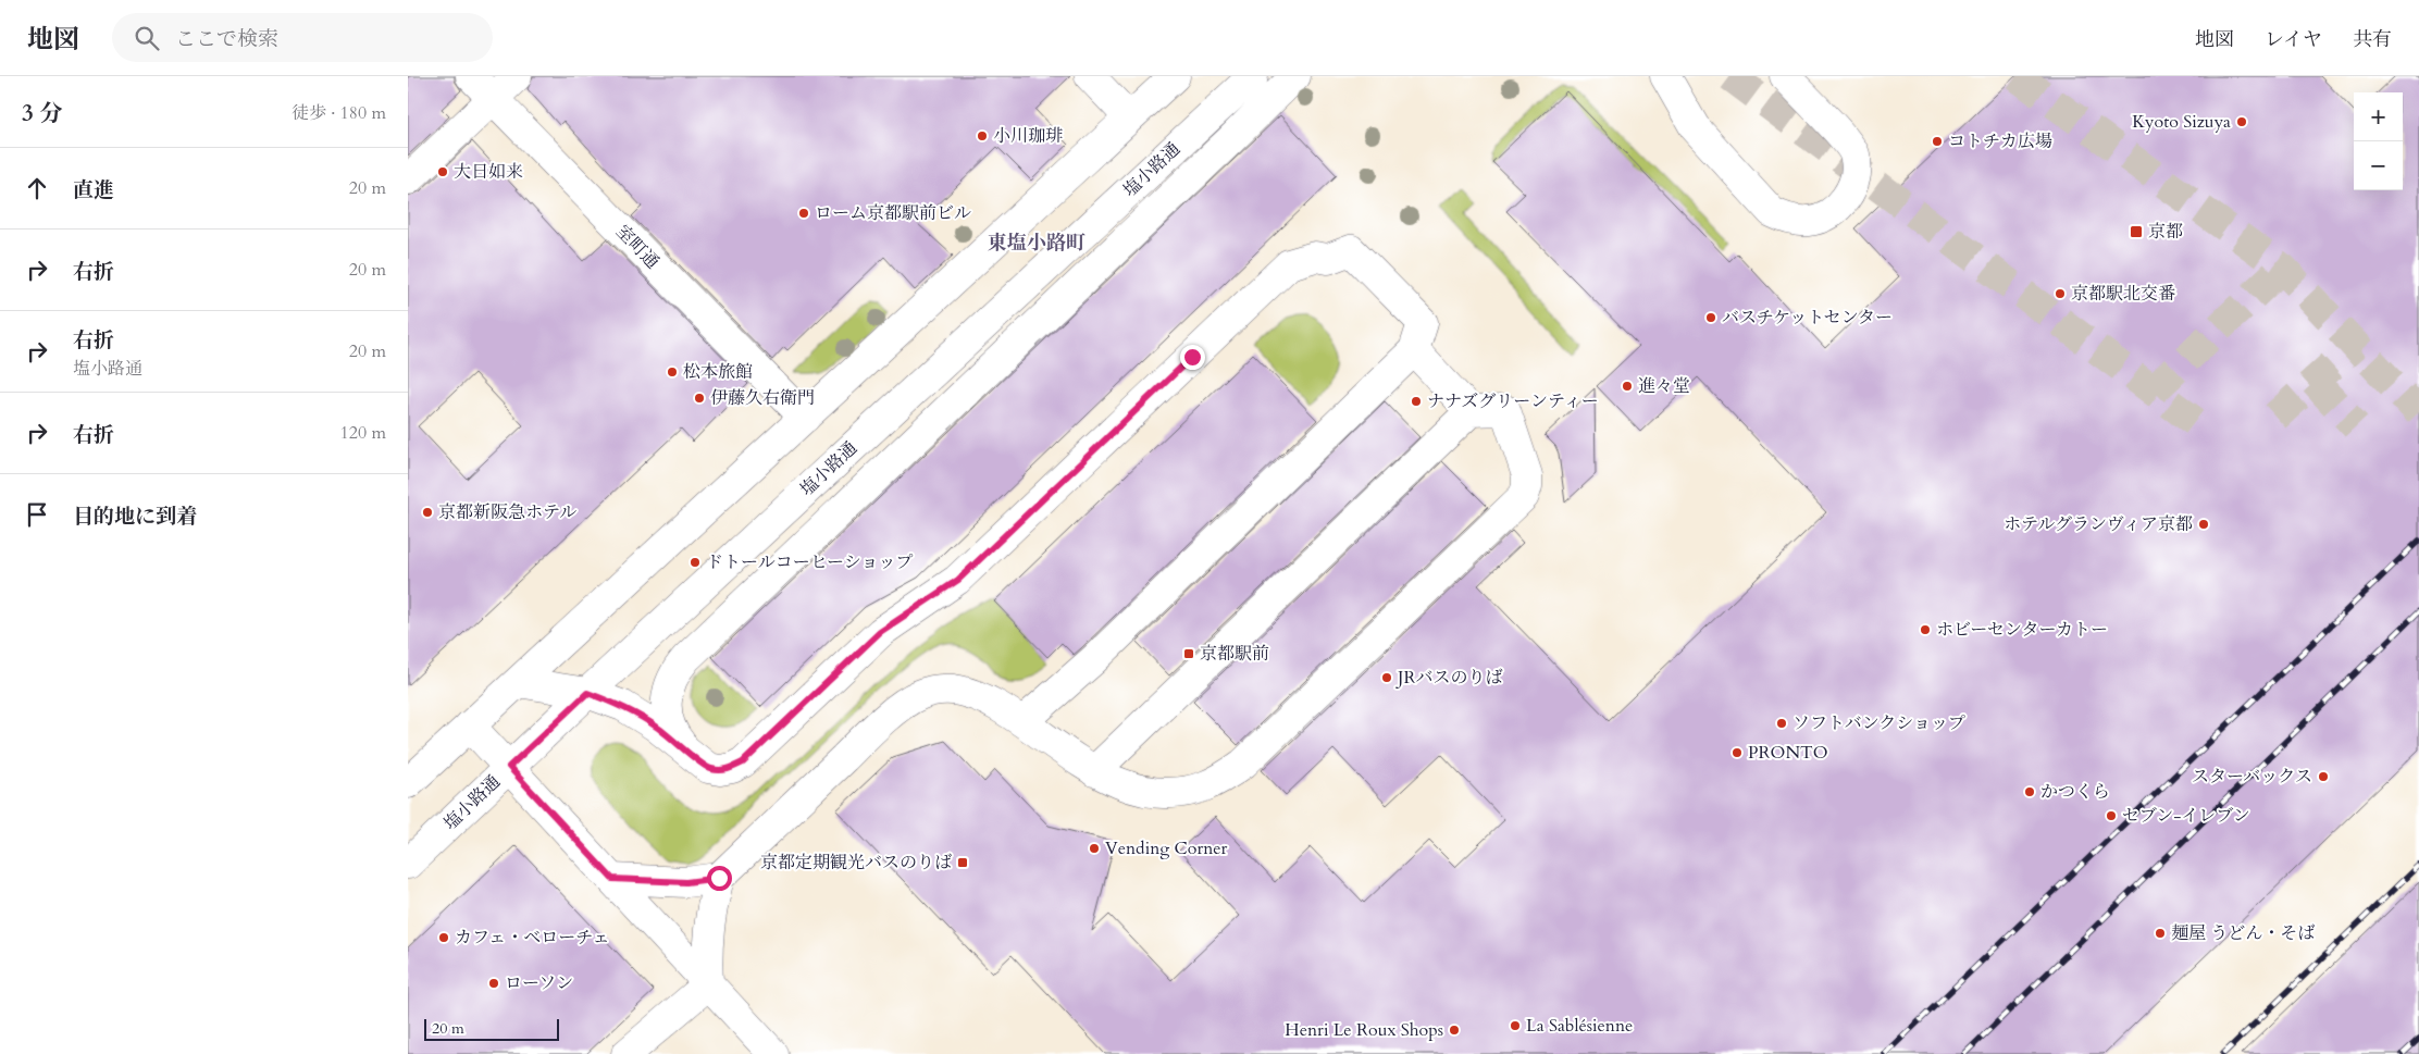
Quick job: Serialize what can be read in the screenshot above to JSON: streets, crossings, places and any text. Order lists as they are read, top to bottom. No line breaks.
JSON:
{"streets":{"street":["塩小路通","室町通"]},"districts":["東塩小路町"],"places":{"other":["Kyoto Sizuya","小川珈琲","コトチカ広場","大日如来","ローム京都駅前ビル","京都駅北交番","バスチケットセンター","松本旅館","進々堂","伊藤久右衛門","ナナズグリーンティー","京都新阪急ホテル","ホテルグランヴィア京都","ドトールコーヒーショップ","ホビーセンターカトー","JRバスのりば","ソフトバンクショップ","PRONTO","スターバックス","かつくら","セブン-イレブン","Vending Corner","麺屋 うどん・そば","カフェ・ベローチェ","ローソン","La Sablésienne","Henri Le Roux Shops"],"transit":["京都","京都駅前","京都定期観光バスのりば"]},"scale_bar":"20 m","page":{"header":"地図","search":"ここで検索","nav":["地図","レイヤ","共有"],"heading":["3 分","徒歩 · 180 m"],"map_buttons":["+","−"],"list":[["直進","20 m"],["右折","20 m"],["右折","塩小路通","20 m"],["右折","120 m"],"目的地に到着"],"scale":"20 m"}}
